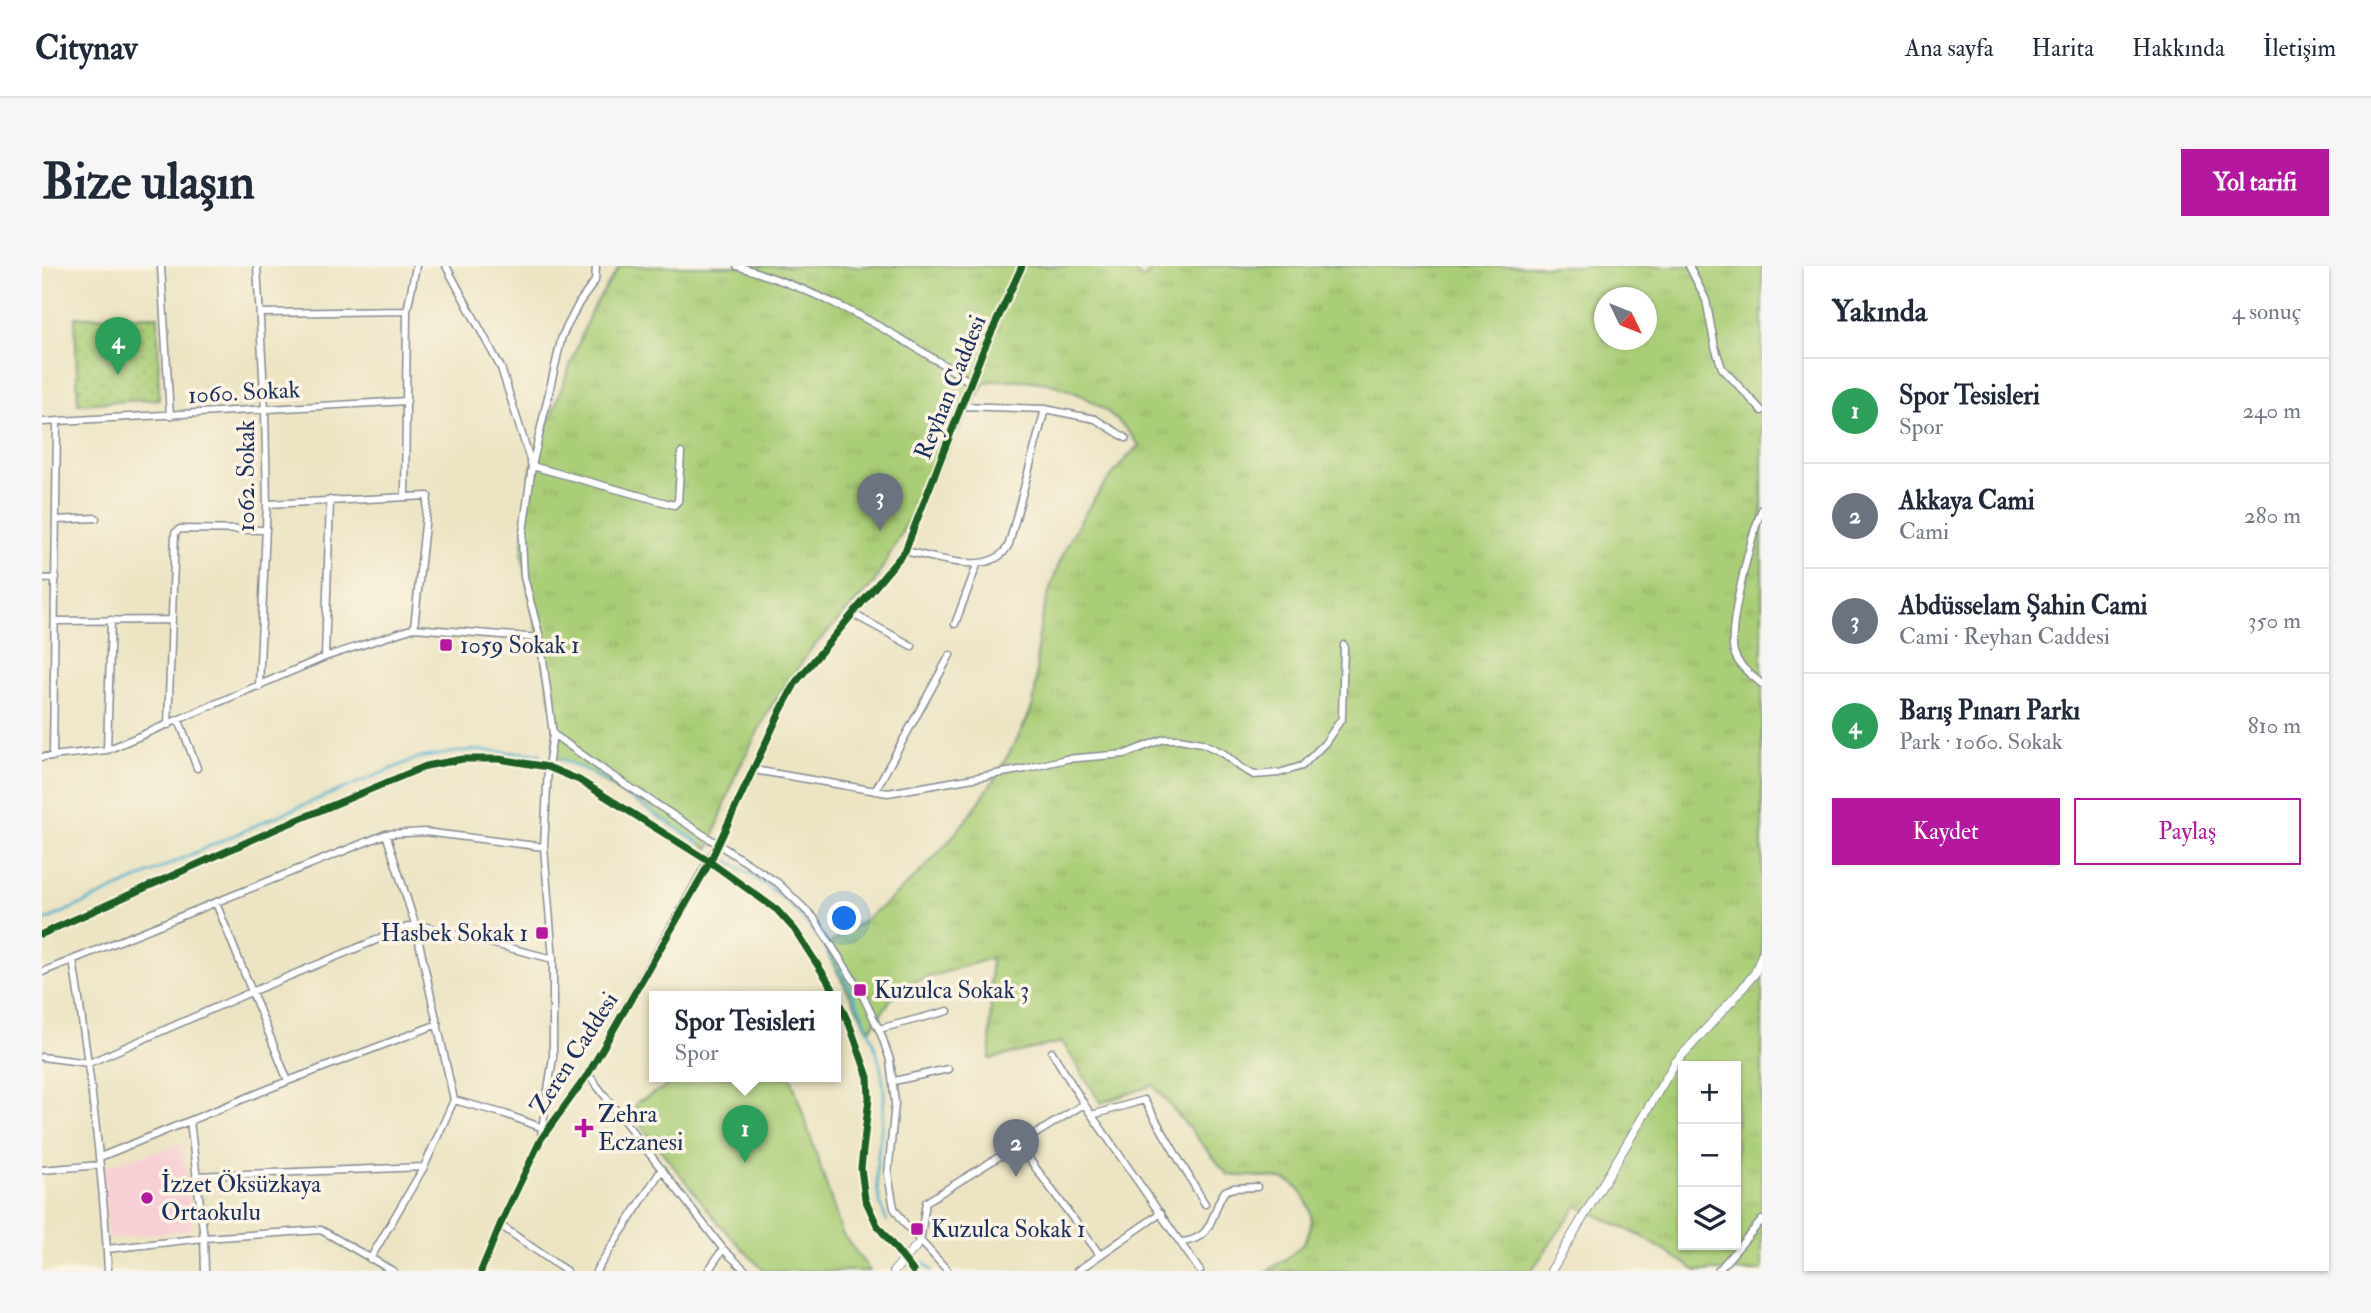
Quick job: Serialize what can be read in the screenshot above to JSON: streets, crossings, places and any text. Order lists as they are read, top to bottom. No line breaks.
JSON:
{"streets":{"street":["Reyhan Caddesi","1060. Sokak","1062. Sokak","Zeren Caddesi"]},"crossings":[["Reyhan Caddesi","Zeren Caddesi"],["1060. Sokak","1062. Sokak"]],"places":{"transit":["1059 Sokak 1","Hasbek Sokak 1","Kuzulca Sokak 3","Kuzulca Sokak 1"],"health":["Zehra Eczanesi"],"other":["İzzet Öksüzkaya Ortaokulu"]},"north":"bottom right","page":{"header":"Citynav","nav":["Ana sayfa","Harita","Hakkında","İletişim"],"buttons":["Yol tarifi",["Kaydet","Paylaş"]],"title":"Bize ulaşın","heading":["Yakında","4 sonuç"],"pins":["4","3","1","2"],"list":[{"mark":"1","name":"Spor Tesisleri","note":"Spor","value":"240 m"},{"mark":"2","name":"Akkaya Cami","note":"Cami","value":"280 m"},{"mark":"3","name":"Abdüsselam Şahin Cami","note":"Cami · Reyhan Caddesi","value":"350 m"},{"mark":"4","name":"Barış Pınarı Parkı","note":"Park · 1060. Sokak","value":"810 m"}],"popup":["Spor Tesisleri","Spor"],"map_buttons":["+","−"]}}
